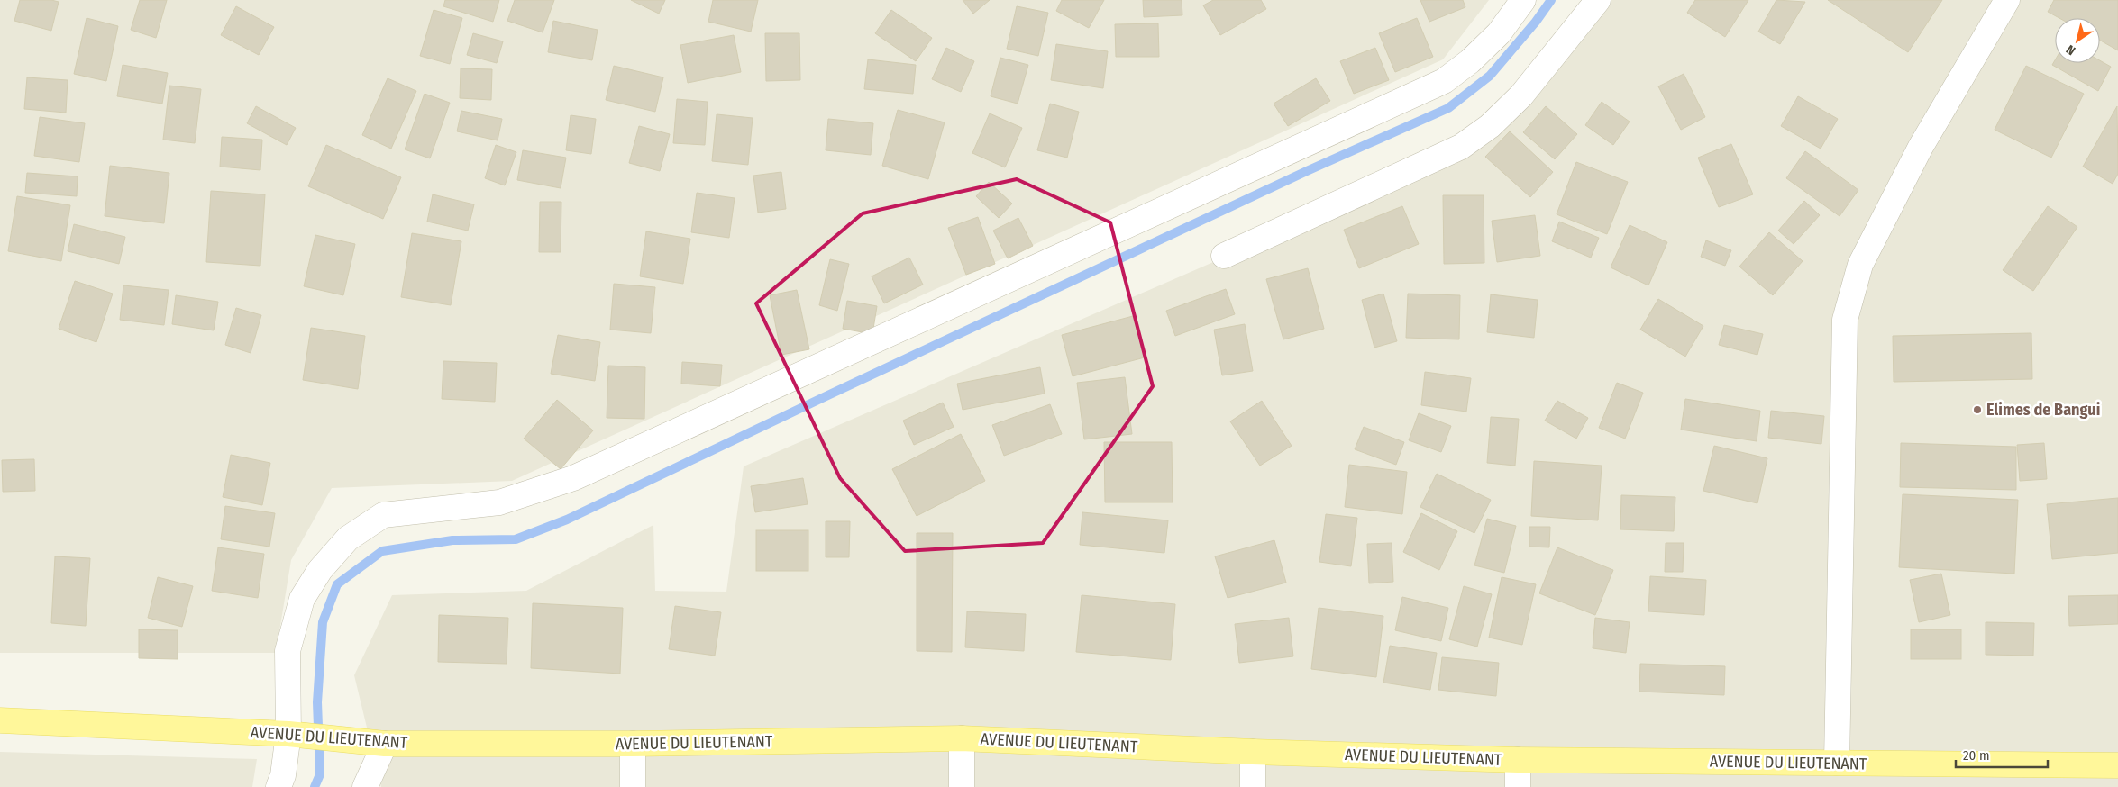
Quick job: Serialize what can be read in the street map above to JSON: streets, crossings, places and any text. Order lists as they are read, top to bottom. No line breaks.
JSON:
{"streets":{"main road":["AVENUE DU LIEUTENANT"]},"places":["Elimes de Bangui"],"scale_bar":"20 m","north":"bottom left"}
